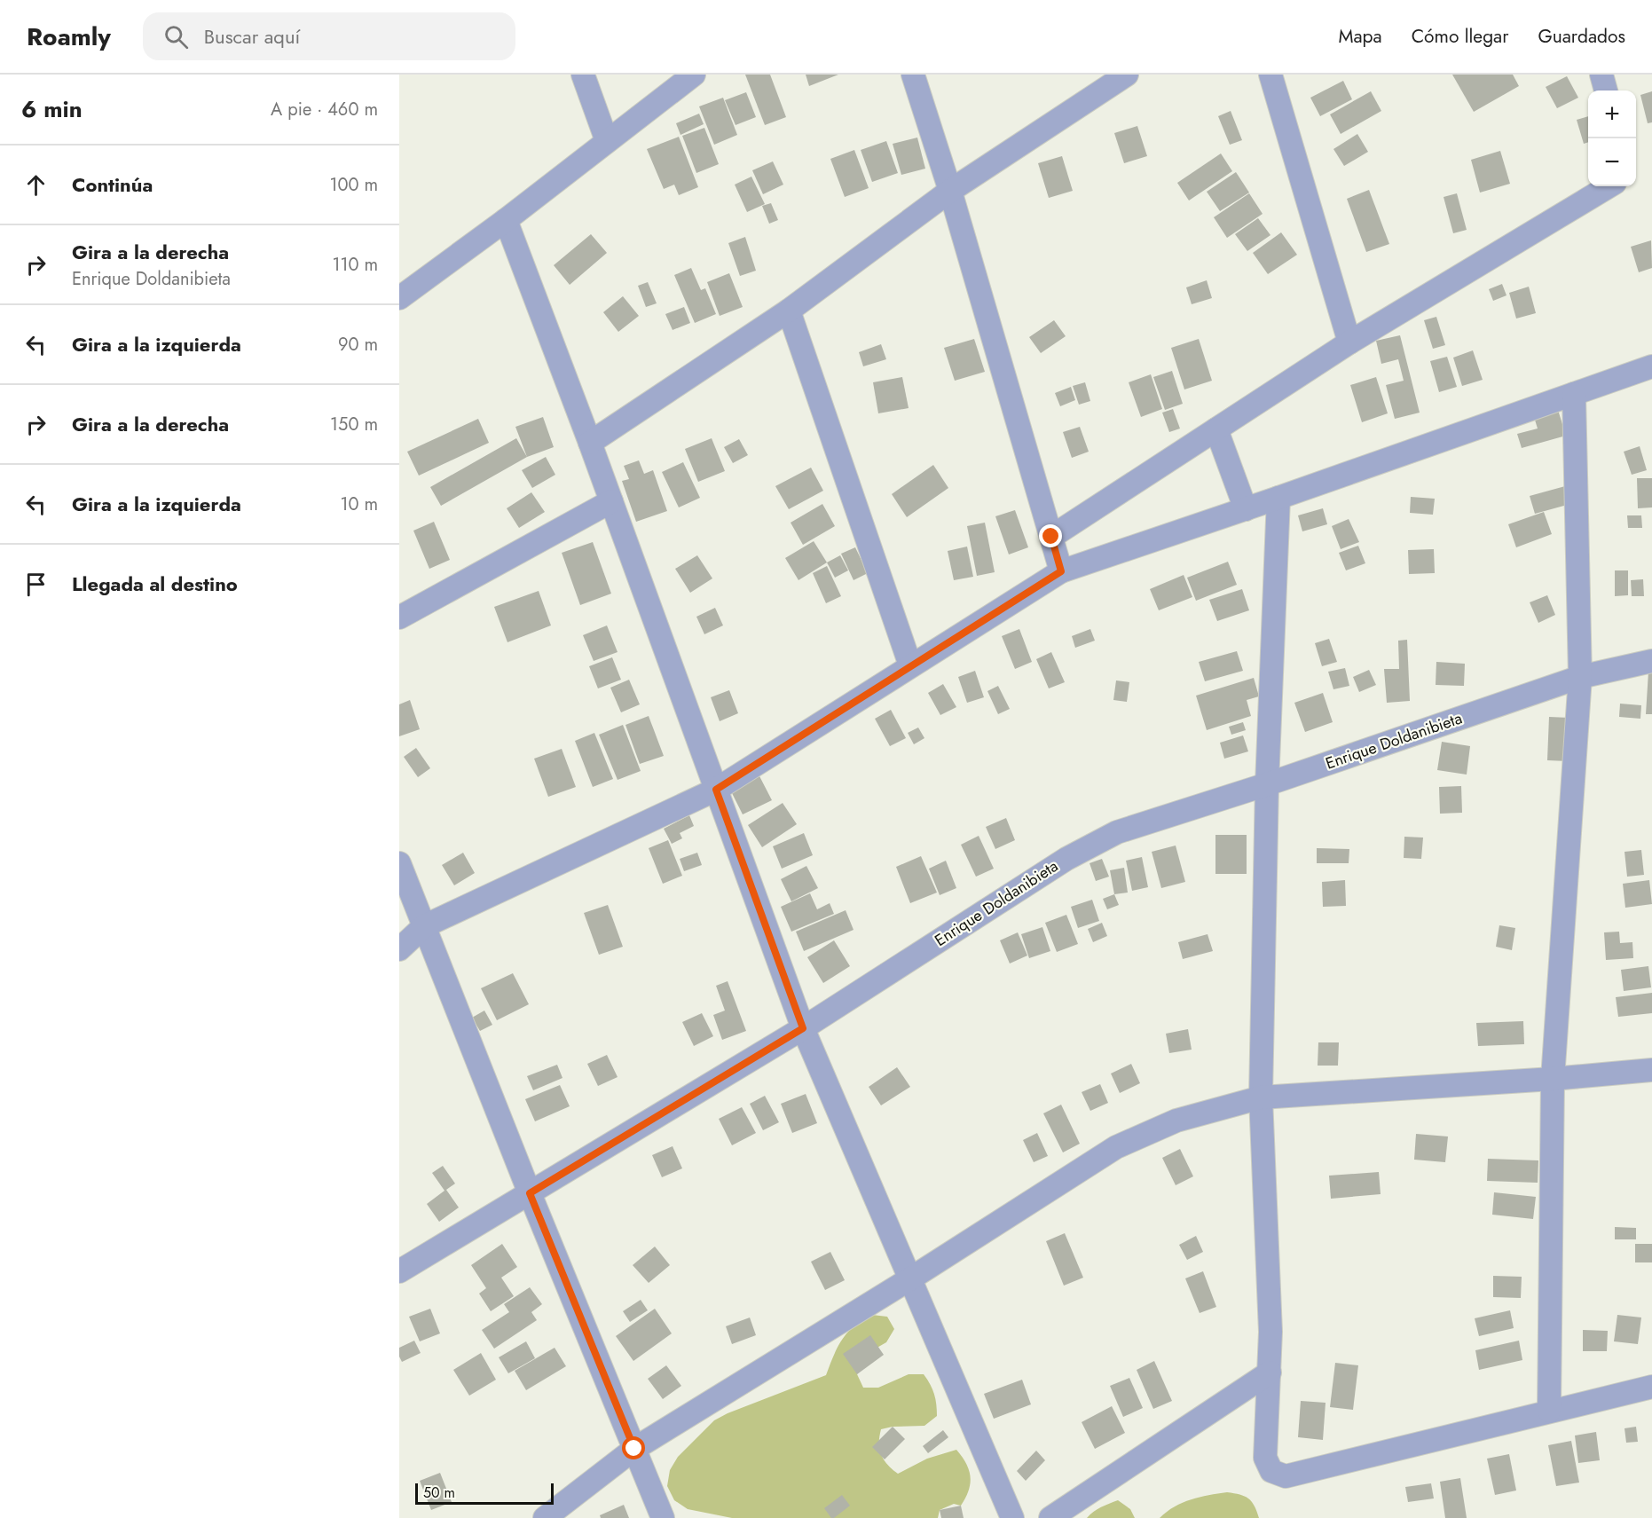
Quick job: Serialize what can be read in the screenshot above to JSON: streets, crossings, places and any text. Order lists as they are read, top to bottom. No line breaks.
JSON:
{"streets":{"street":["Enrique Doldanibieta"]},"scale_bar":"50 m","page":{"header":"Roamly","search":"Buscar aquí","nav":["Mapa","Cómo llegar","Guardados"],"heading":["6 min","A pie · 460 m"],"map_buttons":["+","−"],"list":[["Continúa","100 m"],["Gira a la derecha","Enrique Doldanibieta","110 m"],["Gira a la izquierda","90 m"],["Gira a la derecha","150 m"],["Gira a la izquierda","10 m"],"Llegada al destino"],"scale":"50 m"}}
